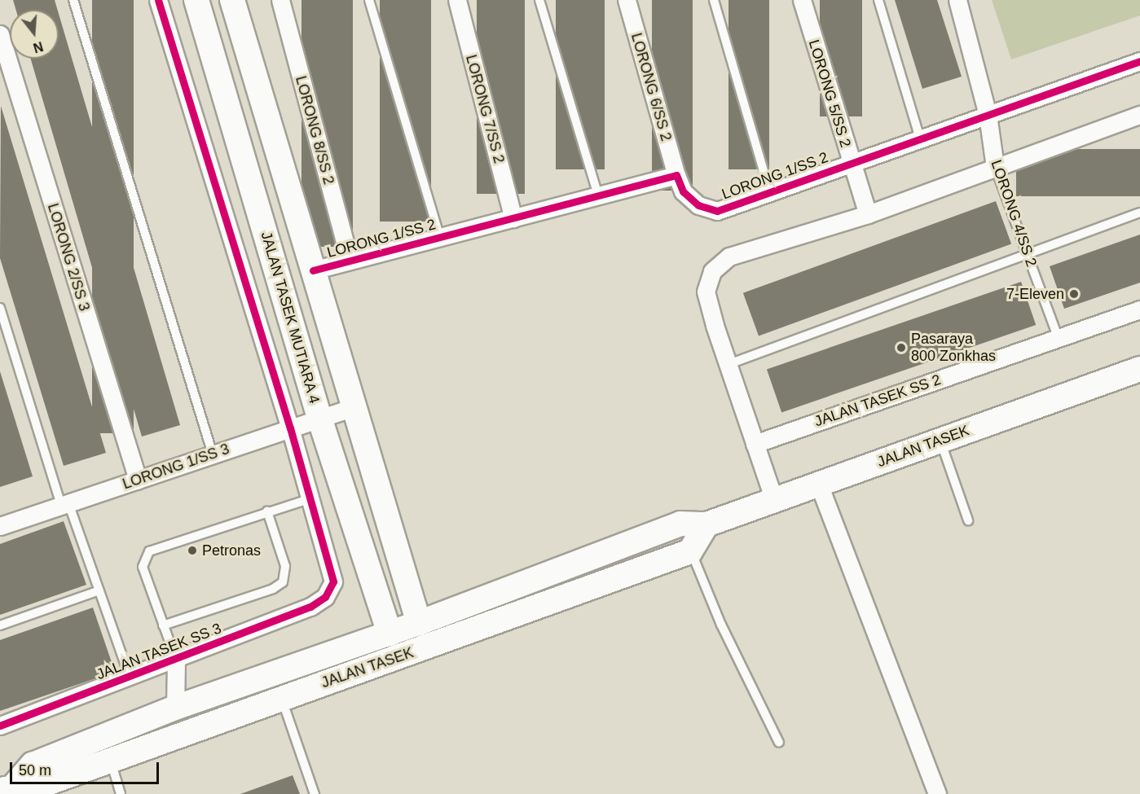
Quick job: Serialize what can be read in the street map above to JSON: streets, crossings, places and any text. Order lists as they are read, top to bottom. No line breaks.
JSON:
{"streets":{"main road":["JALAN TASEK MUTIARA 4","JALAN TASEK"],"street":["LORONG 6/SS 2","LORONG 5/SS 2","LORONG 7/SS 2","LORONG 8/SS 2","LORONG 1/SS 2","LORONG 4/SS 2","LORONG 2/SS 3","JALAN TASEK SS 2","LORONG 1/SS 3","JALAN TASEK SS 3"]},"crossings":[["LORONG 6/SS 2","LORONG 1/SS 2"],["LORONG 5/SS 2","LORONG 1/SS 2"],["LORONG 7/SS 2","LORONG 1/SS 2"],["LORONG 8/SS 2","LORONG 1/SS 2"],["LORONG 1/SS 2","LORONG 4/SS 2"],["LORONG 4/SS 2","JALAN TASEK SS 2"],["LORONG 2/SS 3","LORONG 1/SS 3"],["JALAN TASEK MUTIARA 4","JALAN TASEK"],["JALAN TASEK MUTIARA 4","LORONG 1/SS 3"]],"places":["7-Eleven","Pasaraya 800 Zonkhas","Petronas"],"scale_bar":"50 m","north":"bottom"}
